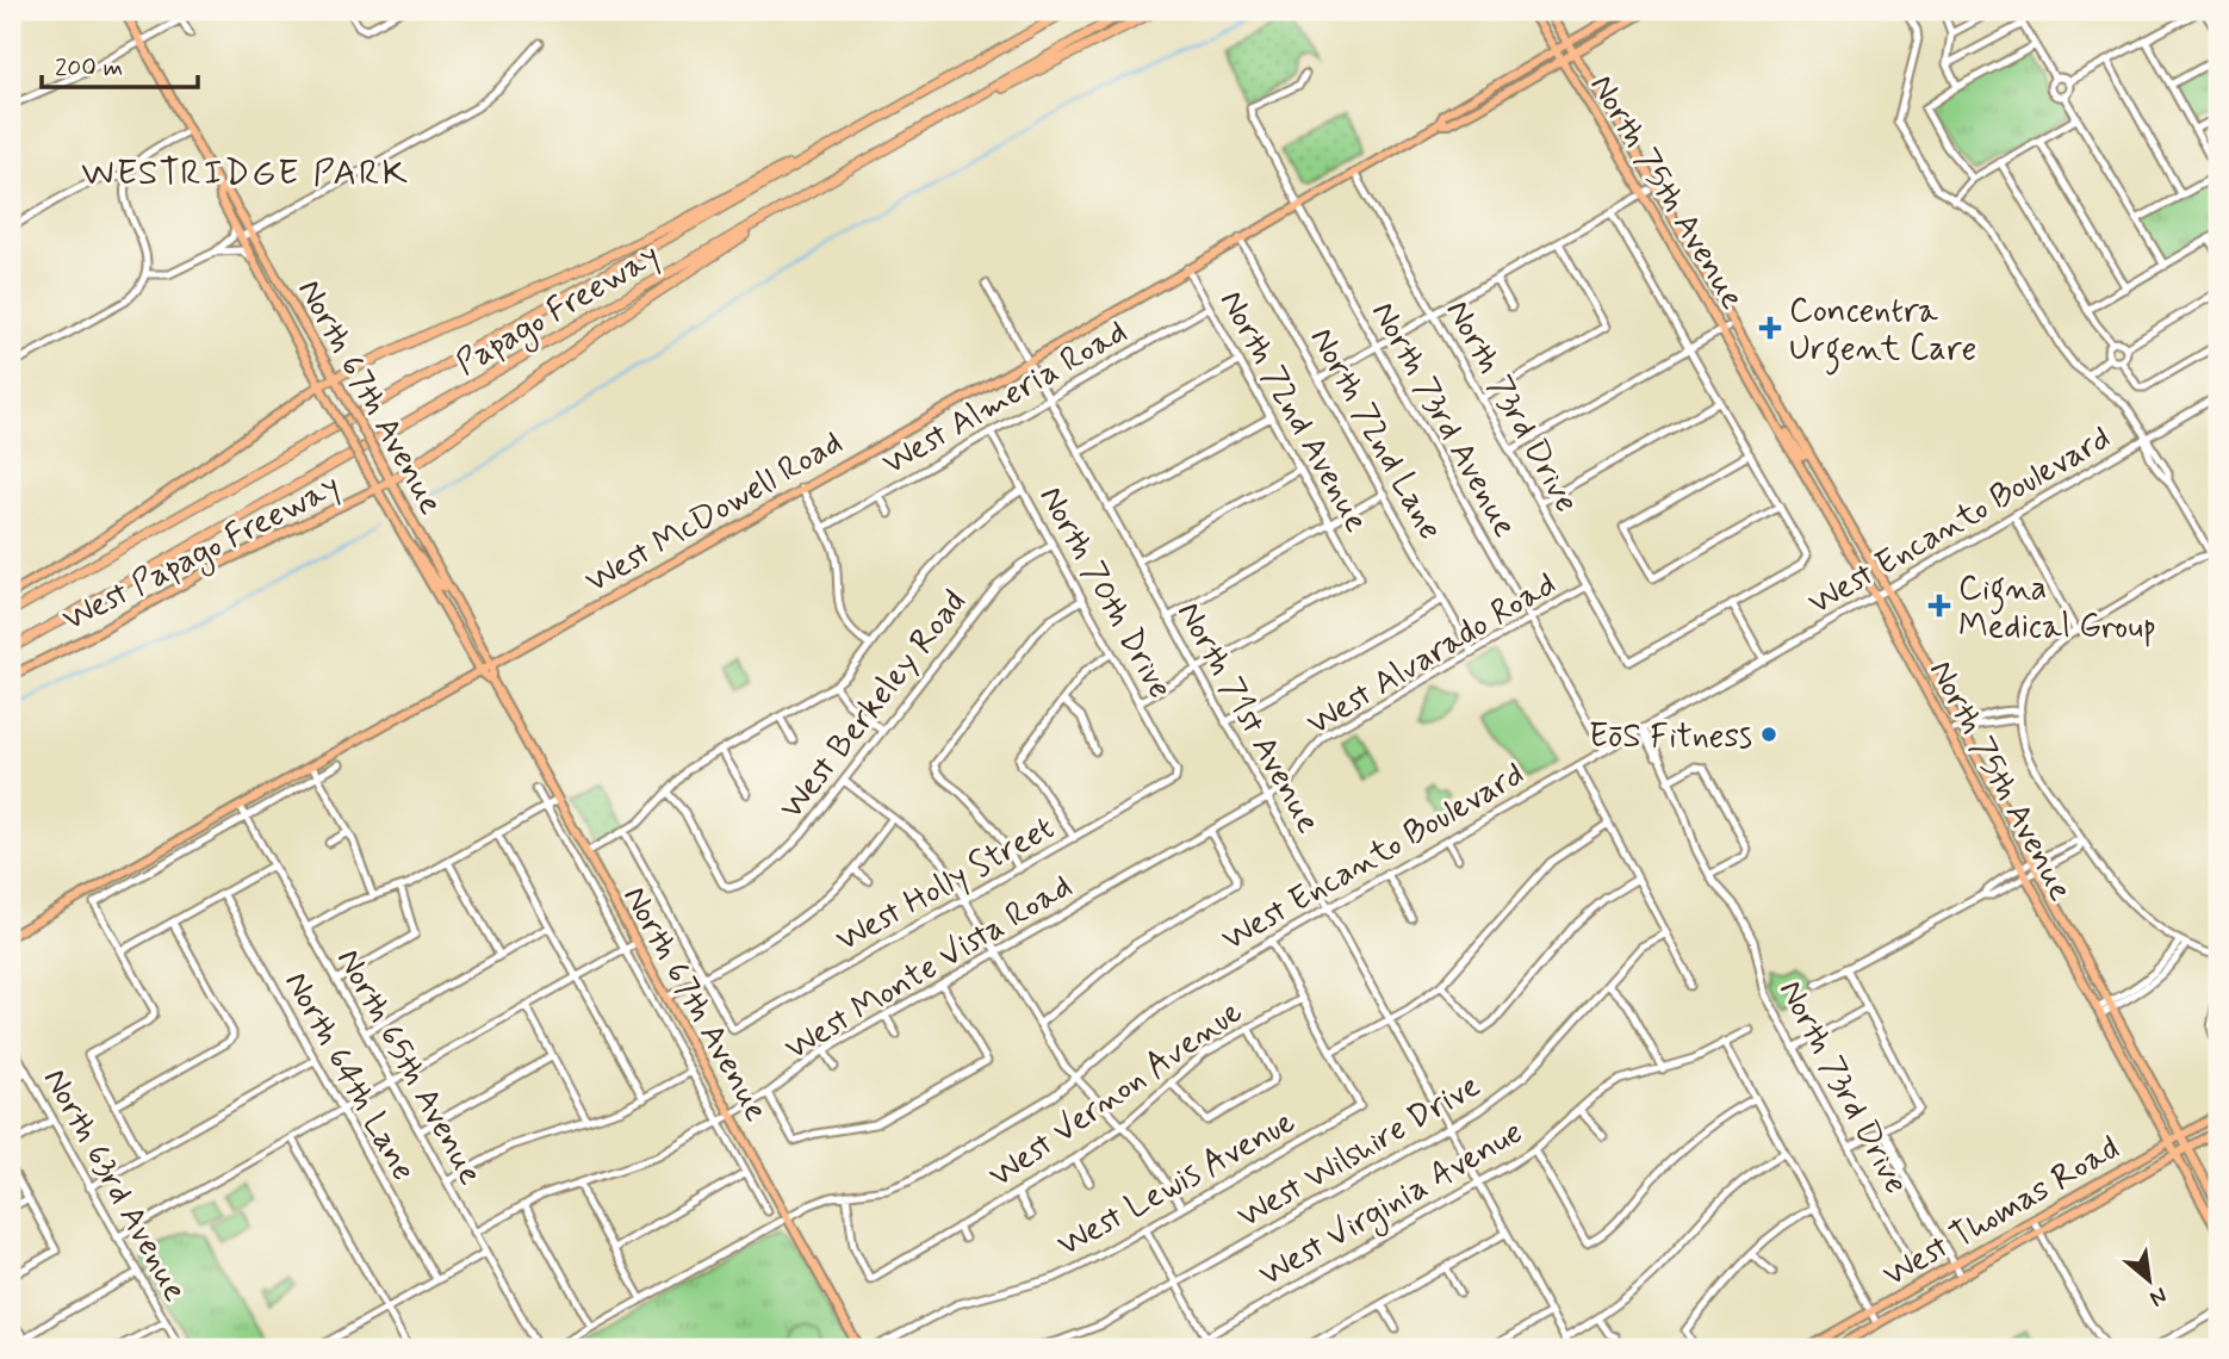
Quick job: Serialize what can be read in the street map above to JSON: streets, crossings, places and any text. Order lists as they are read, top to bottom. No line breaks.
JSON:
{"streets":{"highway":["Papago Freeway"],"main road":["North 75th Avenue","North 67th Avenue","West McDowell Road","West Papago Freeway","West Thomas Road"],"street":["West Almeria Road","North 73rd Drive","North 72nd Avenue","North 73rd Avenue","North 72nd Lane","West Encanto Boulevard","North 70th Drive","West Alvarado Road","West Berkeley Road","North 71st Avenue","West Holly Street","West Monte Vista Road","North 65th Avenue","North 64th Lane","West Vernon Avenue","West Wilshire Drive","West Lewis Avenue","North 63rd Avenue","West Virginia Avenue"]},"crossings":[["North 75th Avenue","West McDowell Road"],["North 75th Avenue","West Encanto Boulevard"],["North 75th Avenue","West Thomas Road"],["North 67th Avenue","West McDowell Road"],["North 67th Avenue","West Encanto Boulevard"],["North 67th Avenue","West Papago Freeway"],["North 67th Avenue","West Monte Vista Road"],["West Almeria Road","North 72nd Avenue"],["West Almeria Road","North 70th Drive"],["West Almeria Road","North 71st Avenue"],["North 73rd Drive","West McDowell Road"],["North 73rd Drive","West Encanto Boulevard"],["North 73rd Drive","West Alvarado Road"],["North 72nd Avenue","West McDowell Road"],["North 72nd Avenue","North 71st Avenue"],["North 73rd Avenue","West McDowell Road"],["North 73rd Avenue","West Encanto Boulevard"],["North 73rd Avenue","West Alvarado Road"],["North 72nd Lane","West McDowell Road"],["North 72nd Lane","West Alvarado Road"],["West McDowell Road","North 71st Avenue"],["West McDowell Road","North 65th Avenue"],["West Encanto Boulevard","North 71st Avenue"],["West Encanto Boulevard","West Vernon Avenue"],["North 70th Drive","West Berkeley Road"],["North 70th Drive","West Holly Street"],["West Alvarado Road","North 71st Avenue"],["West Alvarado Road","West Monte Vista Road"],["North 71st Avenue","West Monte Vista Road"],["North 71st Avenue","West Wilshire Drive"],["North 71st Avenue","West Virginia Avenue"],["West Monte Vista Road","North 65th Avenue"]],"districts":["WESTRIDGE PARK"],"places":{"health":["Concentra Urgent Care","Cigna Medical Group"],"other":["EōS Fitness"]},"scale_bar":"200 m","north":"bottom right"}
